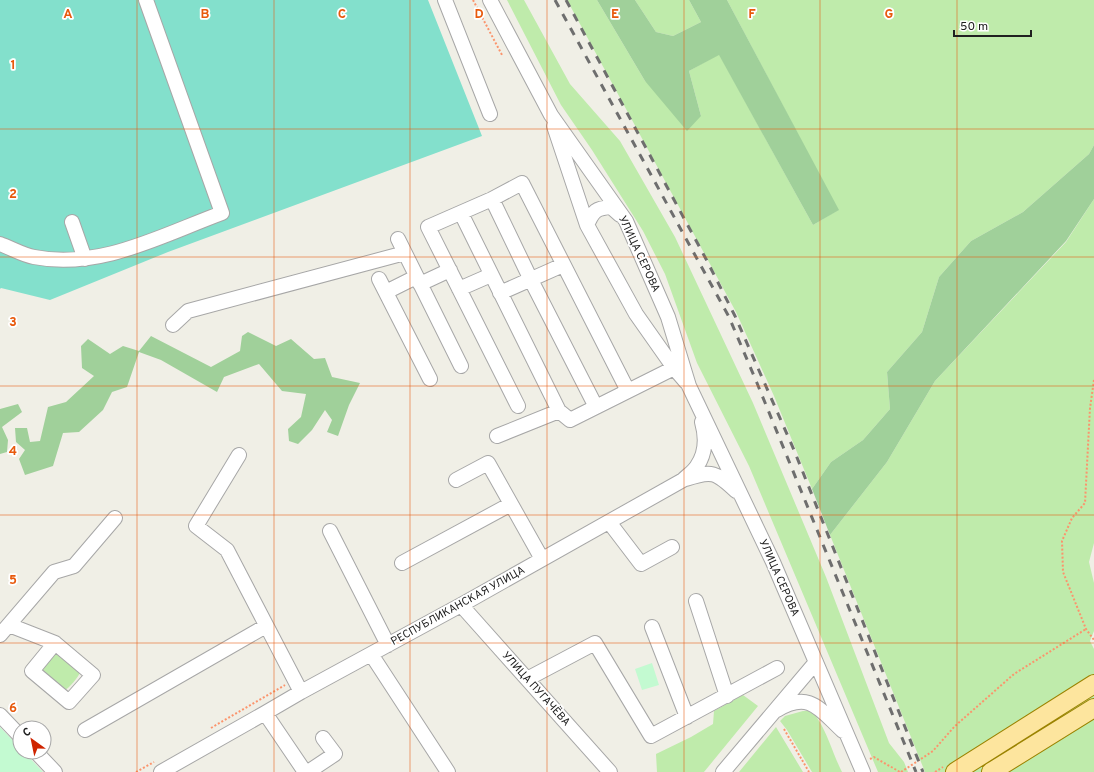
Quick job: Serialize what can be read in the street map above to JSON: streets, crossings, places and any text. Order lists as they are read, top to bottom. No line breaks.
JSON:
{"streets":{"street":["УЛИЦА СЕРОВА","РЕСПУБЛИКАНСКАЯ УЛИЦА","УЛИЦА ПУГАЧЁВА"]},"crossings":[["УЛИЦА СЕРОВА","РЕСПУБЛИКАНСКАЯ УЛИЦА"],["РЕСПУБЛИКАНСКАЯ УЛИЦА","УЛИЦА ПУГАЧЁВА"]],"scale_bar":"50 m","north":"top left","grid":{"columns":["A","B","C","D","E","F","G"],"rows":["1","2","3","4","5","6"]}}
